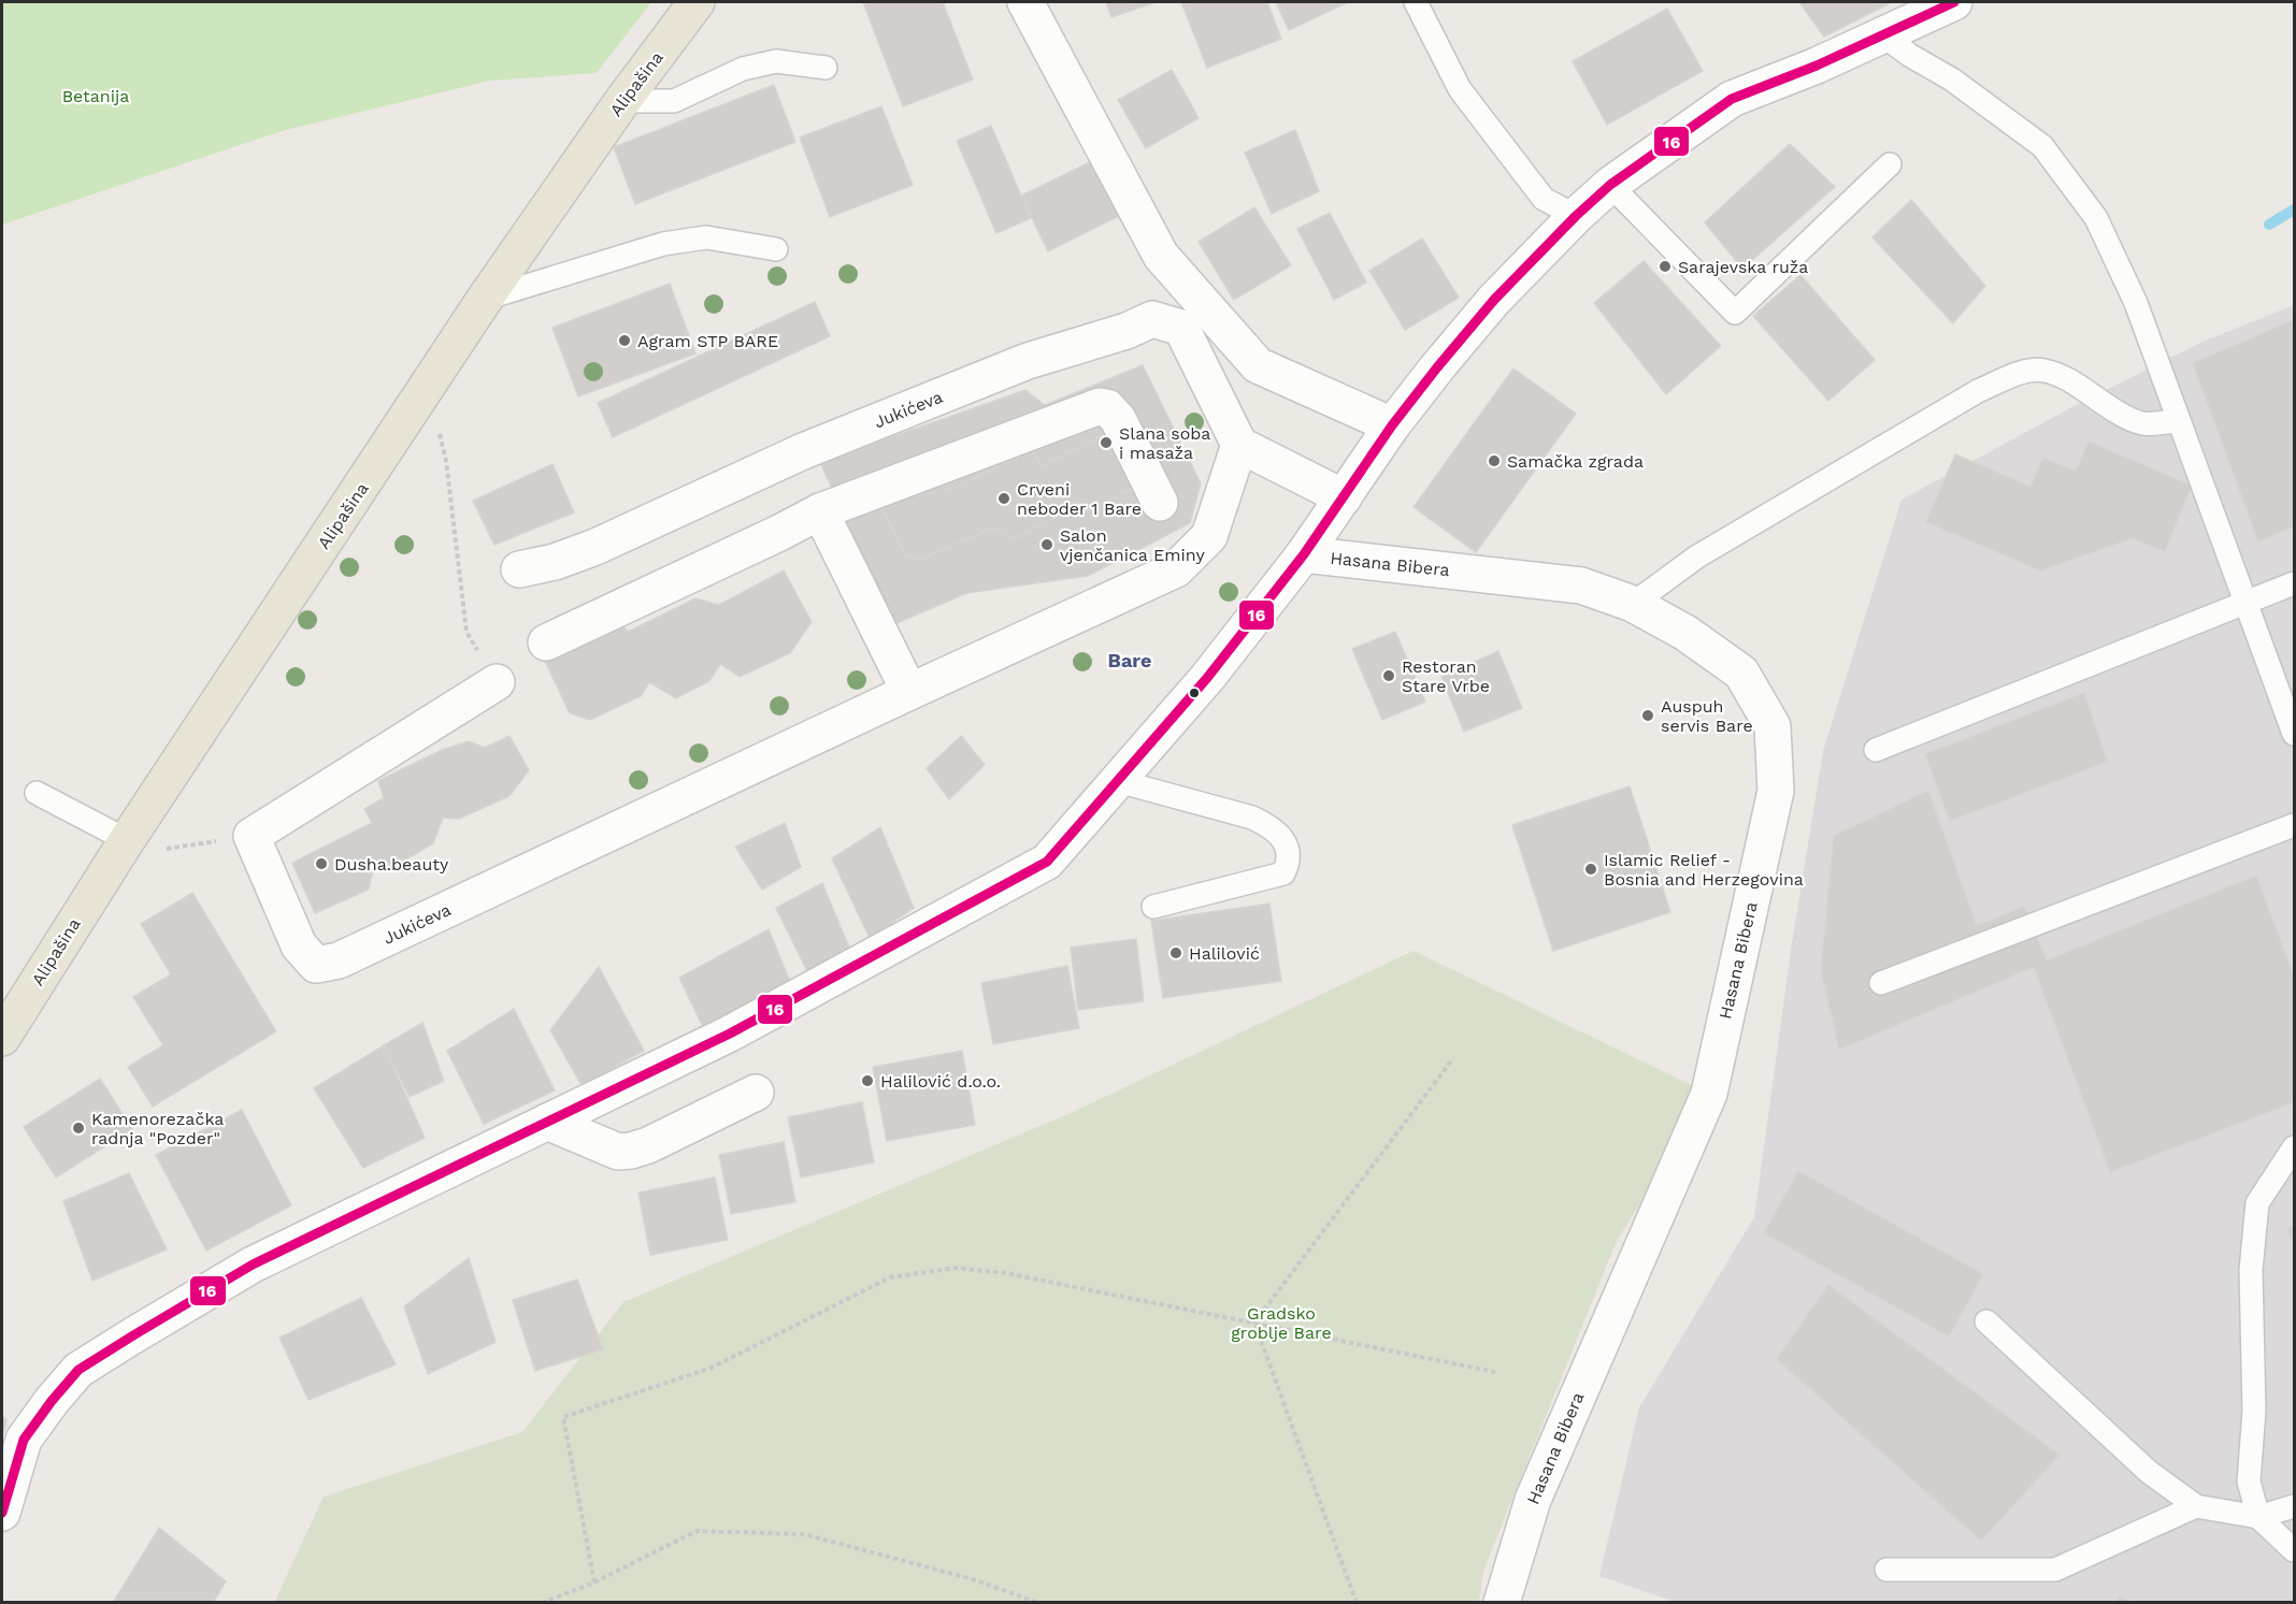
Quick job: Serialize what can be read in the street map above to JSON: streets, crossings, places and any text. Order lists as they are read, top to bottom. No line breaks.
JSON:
{"streets":{"main road":["Alipašina"],"street":["Jukićeva","Hasana Bibera"]},"districts":["Bare"],"parks":["Betanija","Gradsko groblje Bare"],"places":["Sarajevska ruža","Agram STP BARE","Slana soba i masaža","Samačka zgrada","Crveni neboder 1 Bare","Salon vjenčanica Eminy","Restoran Stare Vrbe","Auspuh servis Bare","Dusha.beauty","Islamic Relief - Bosnia and Herzegovina","Halilović","Halilović d.o.o.","Kamenorezačka radnja \"Pozder\""],"lines":["transit line 16"]}
